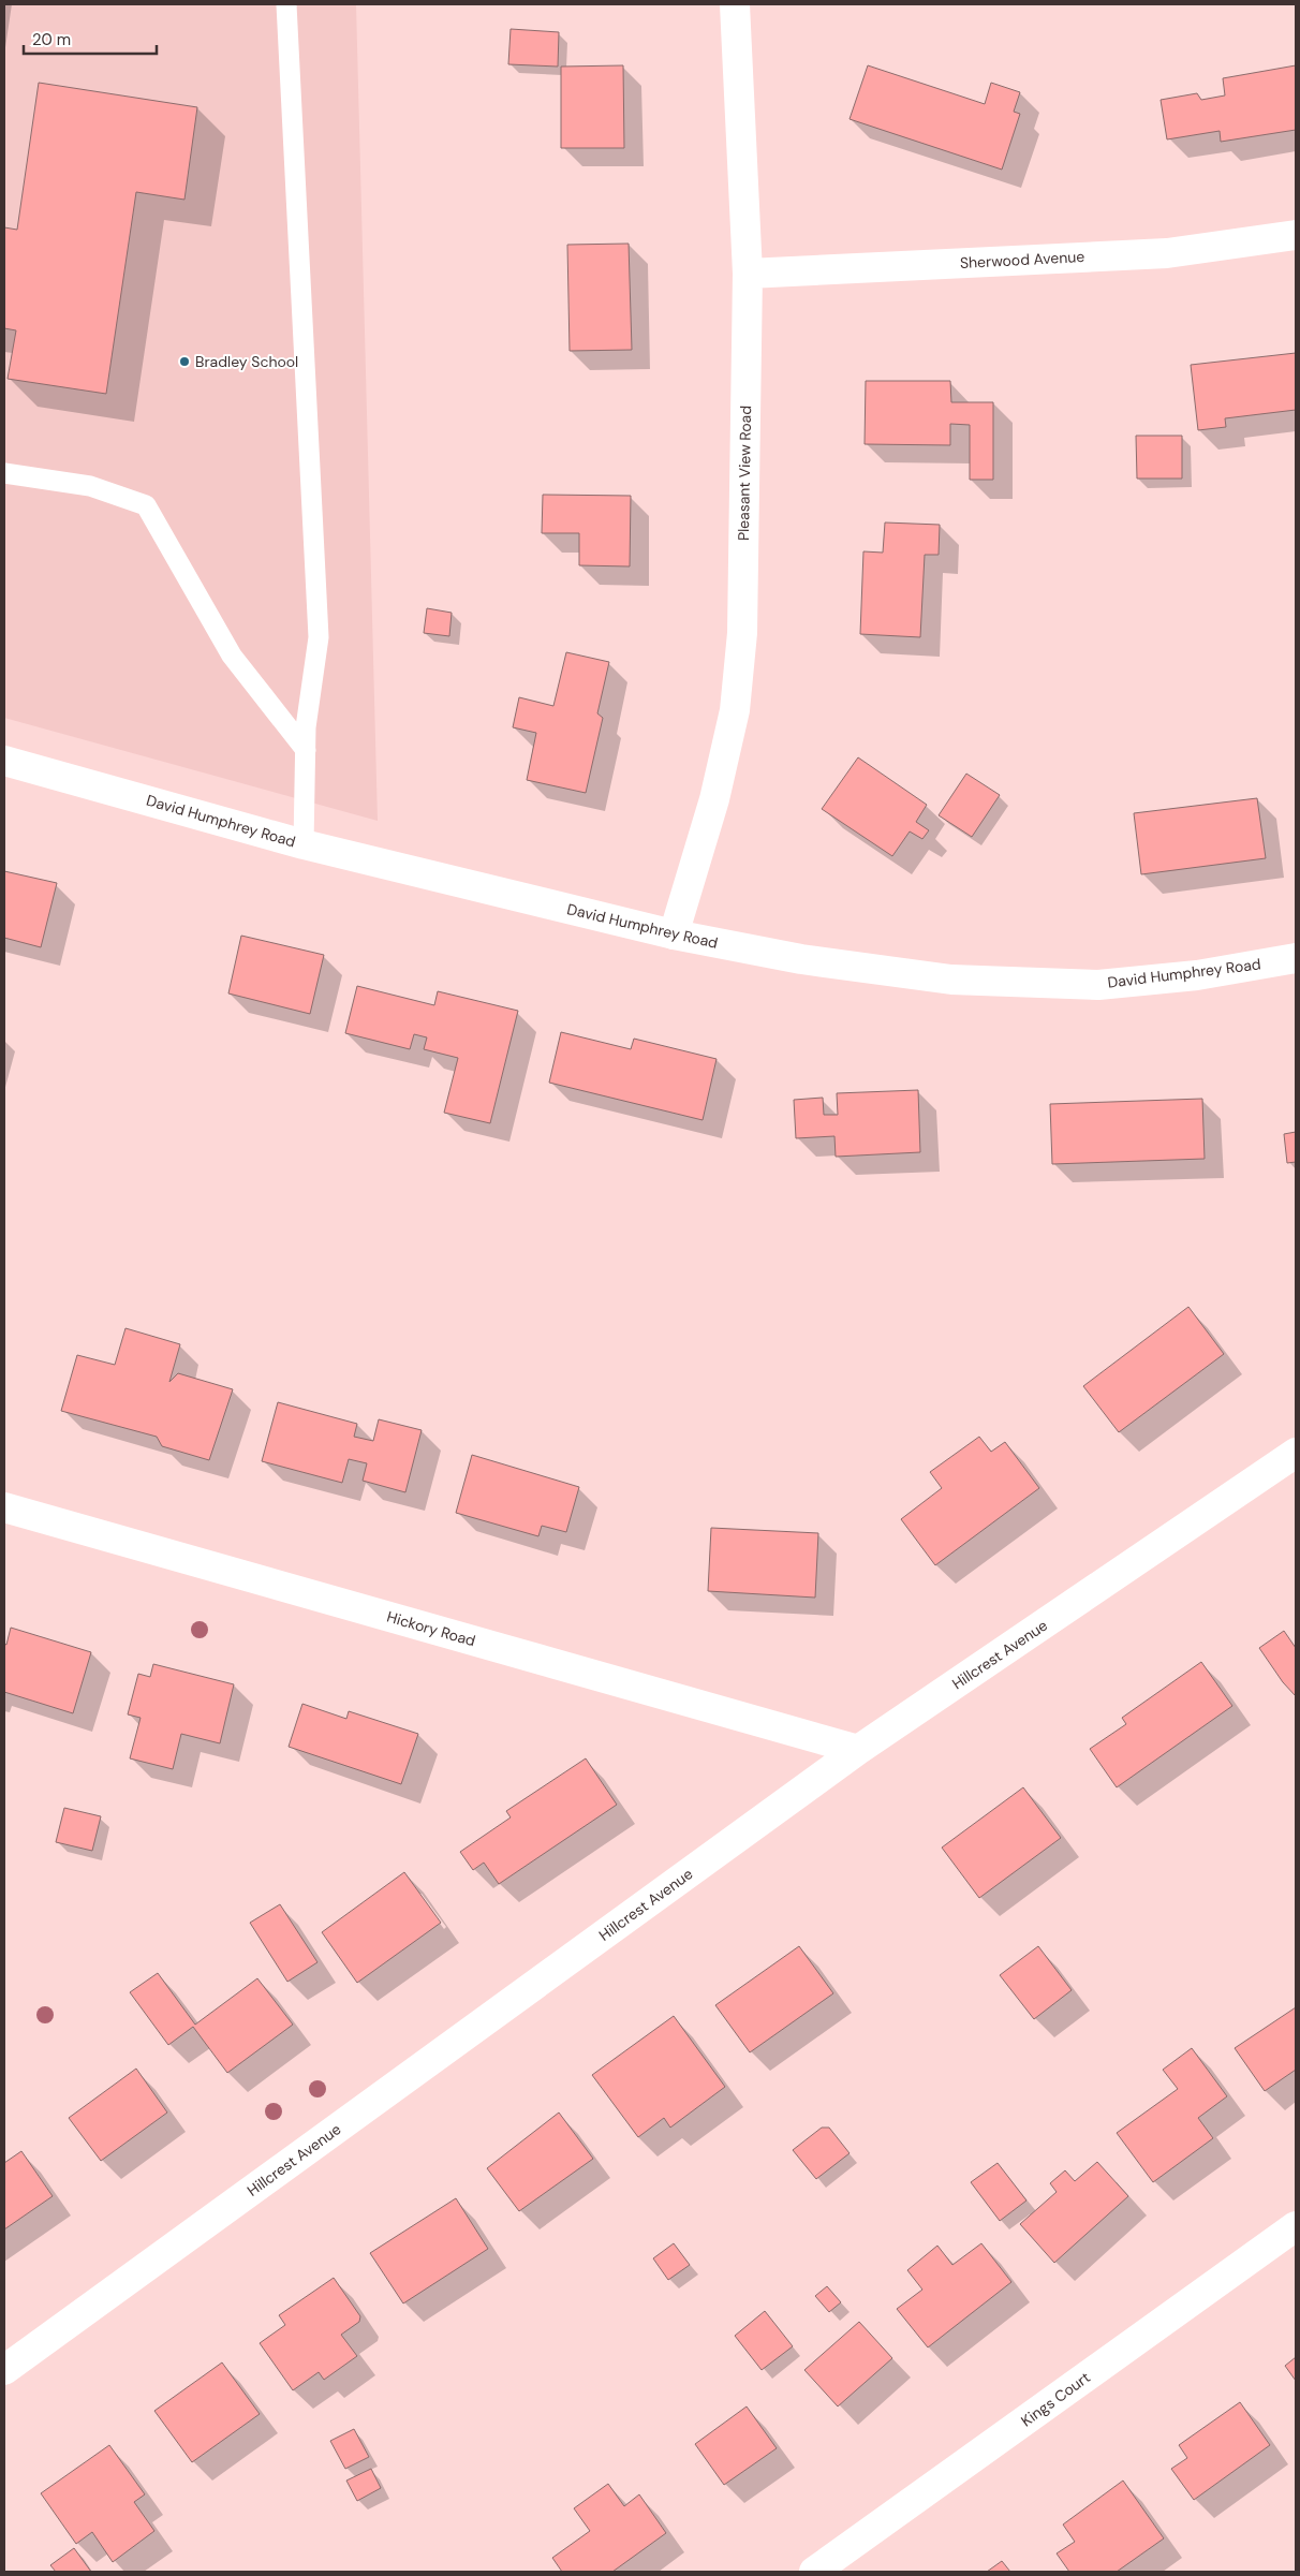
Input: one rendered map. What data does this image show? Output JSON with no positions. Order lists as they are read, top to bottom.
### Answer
{
  "streets": {
    "street": [
      "Sherwood Avenue",
      "Pleasant View Road",
      "David Humphrey Road",
      "Hickory Road",
      "Hillcrest Avenue",
      "Kings Court"
    ]
  },
  "crossings": [
    ["Sherwood Avenue", "Pleasant View Road"],
    ["Pleasant View Road", "David Humphrey Road"],
    ["Hickory Road", "Hillcrest Avenue"]
  ],
  "places": ["Bradley School"],
  "scale_bar": "20 m"
}
